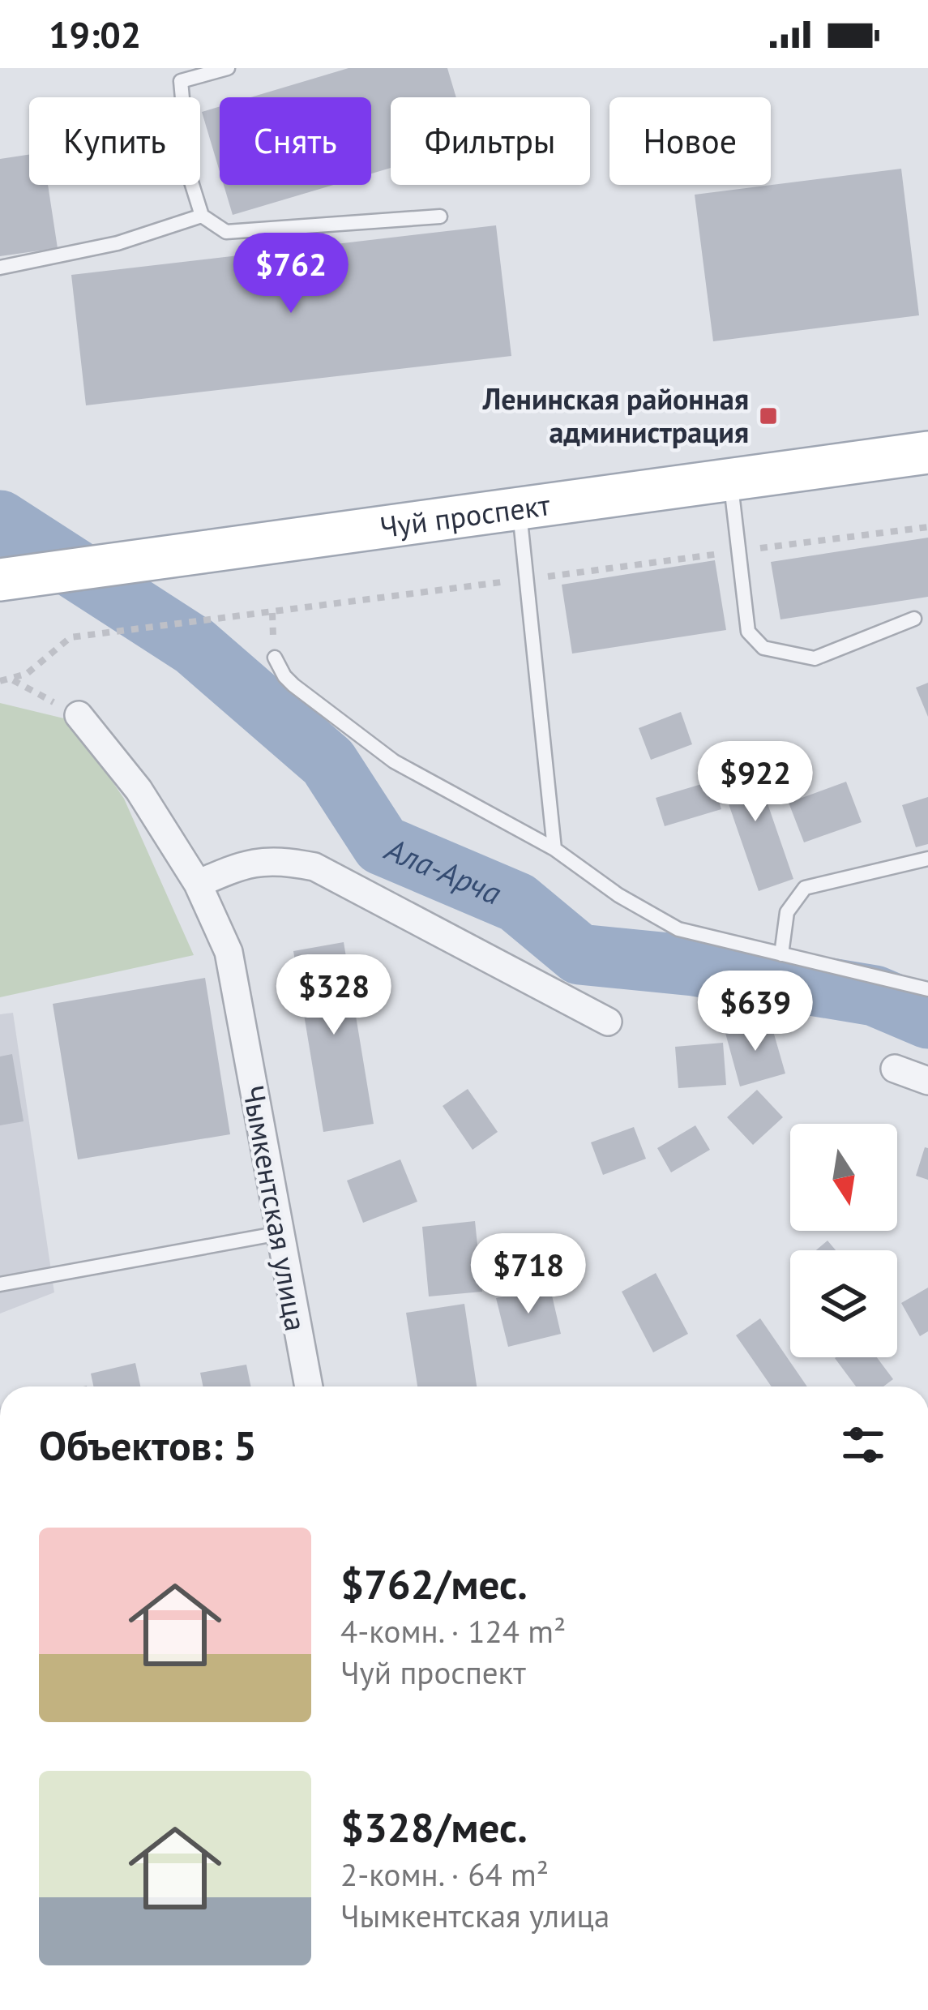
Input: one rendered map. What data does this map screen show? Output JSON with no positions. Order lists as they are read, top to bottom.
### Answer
{
  "streets": {
    "main road": ["Чуй проспект"],
    "street": ["Чымкентская улица"]
  },
  "water": ["Ала-Арча"],
  "places": {
    "transit": ["Ленинская районная администрация"]
  },
  "north": "bottom",
  "page": {
    "status": "19:02",
    "chip": [
      "Купить",
      "Снять",
      "Фильтры",
      "Новое"
    ],
    "price": [
      "$762",
      "$922",
      "$328",
      "$639",
      "$718"
    ],
    "heading": "Объектов: 5",
    "list": [
      {
        "name": "$762/мес.",
        "note": "4-комн. · 124 m² · Чуй проспект"
      },
      {
        "name": "$328/мес.",
        "note": "2-комн. · 64 m² · Чымкентская улица"
      }
    ]
  }
}
